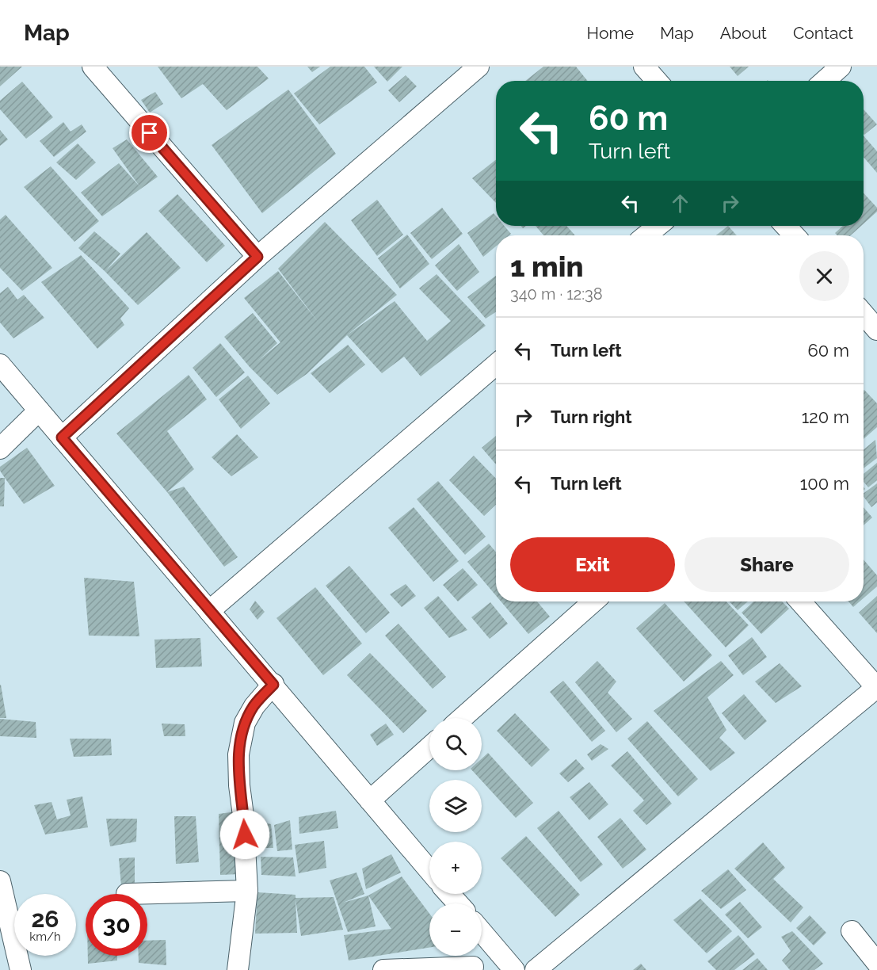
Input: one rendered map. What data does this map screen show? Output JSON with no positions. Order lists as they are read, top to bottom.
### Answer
{
  "page": {
    "header": "Map",
    "nav": [
      "Home",
      "Map",
      "About",
      "Contact"
    ],
    "turn": ["60 m", "Turn left"],
    "heading": ["1 min", "340 m · 12:38"],
    "list": [
      {
        "name": "Turn left",
        "value": "60 m"
      },
      {
        "name": "Turn right",
        "value": "120 m"
      },
      {
        "name": "Turn left",
        "value": "100 m"
      }
    ],
    "buttons": ["Exit", "Share"],
    "map_buttons": ["+", "−"],
    "speed": "26 km/h",
    "limit": "30"
  }
}
